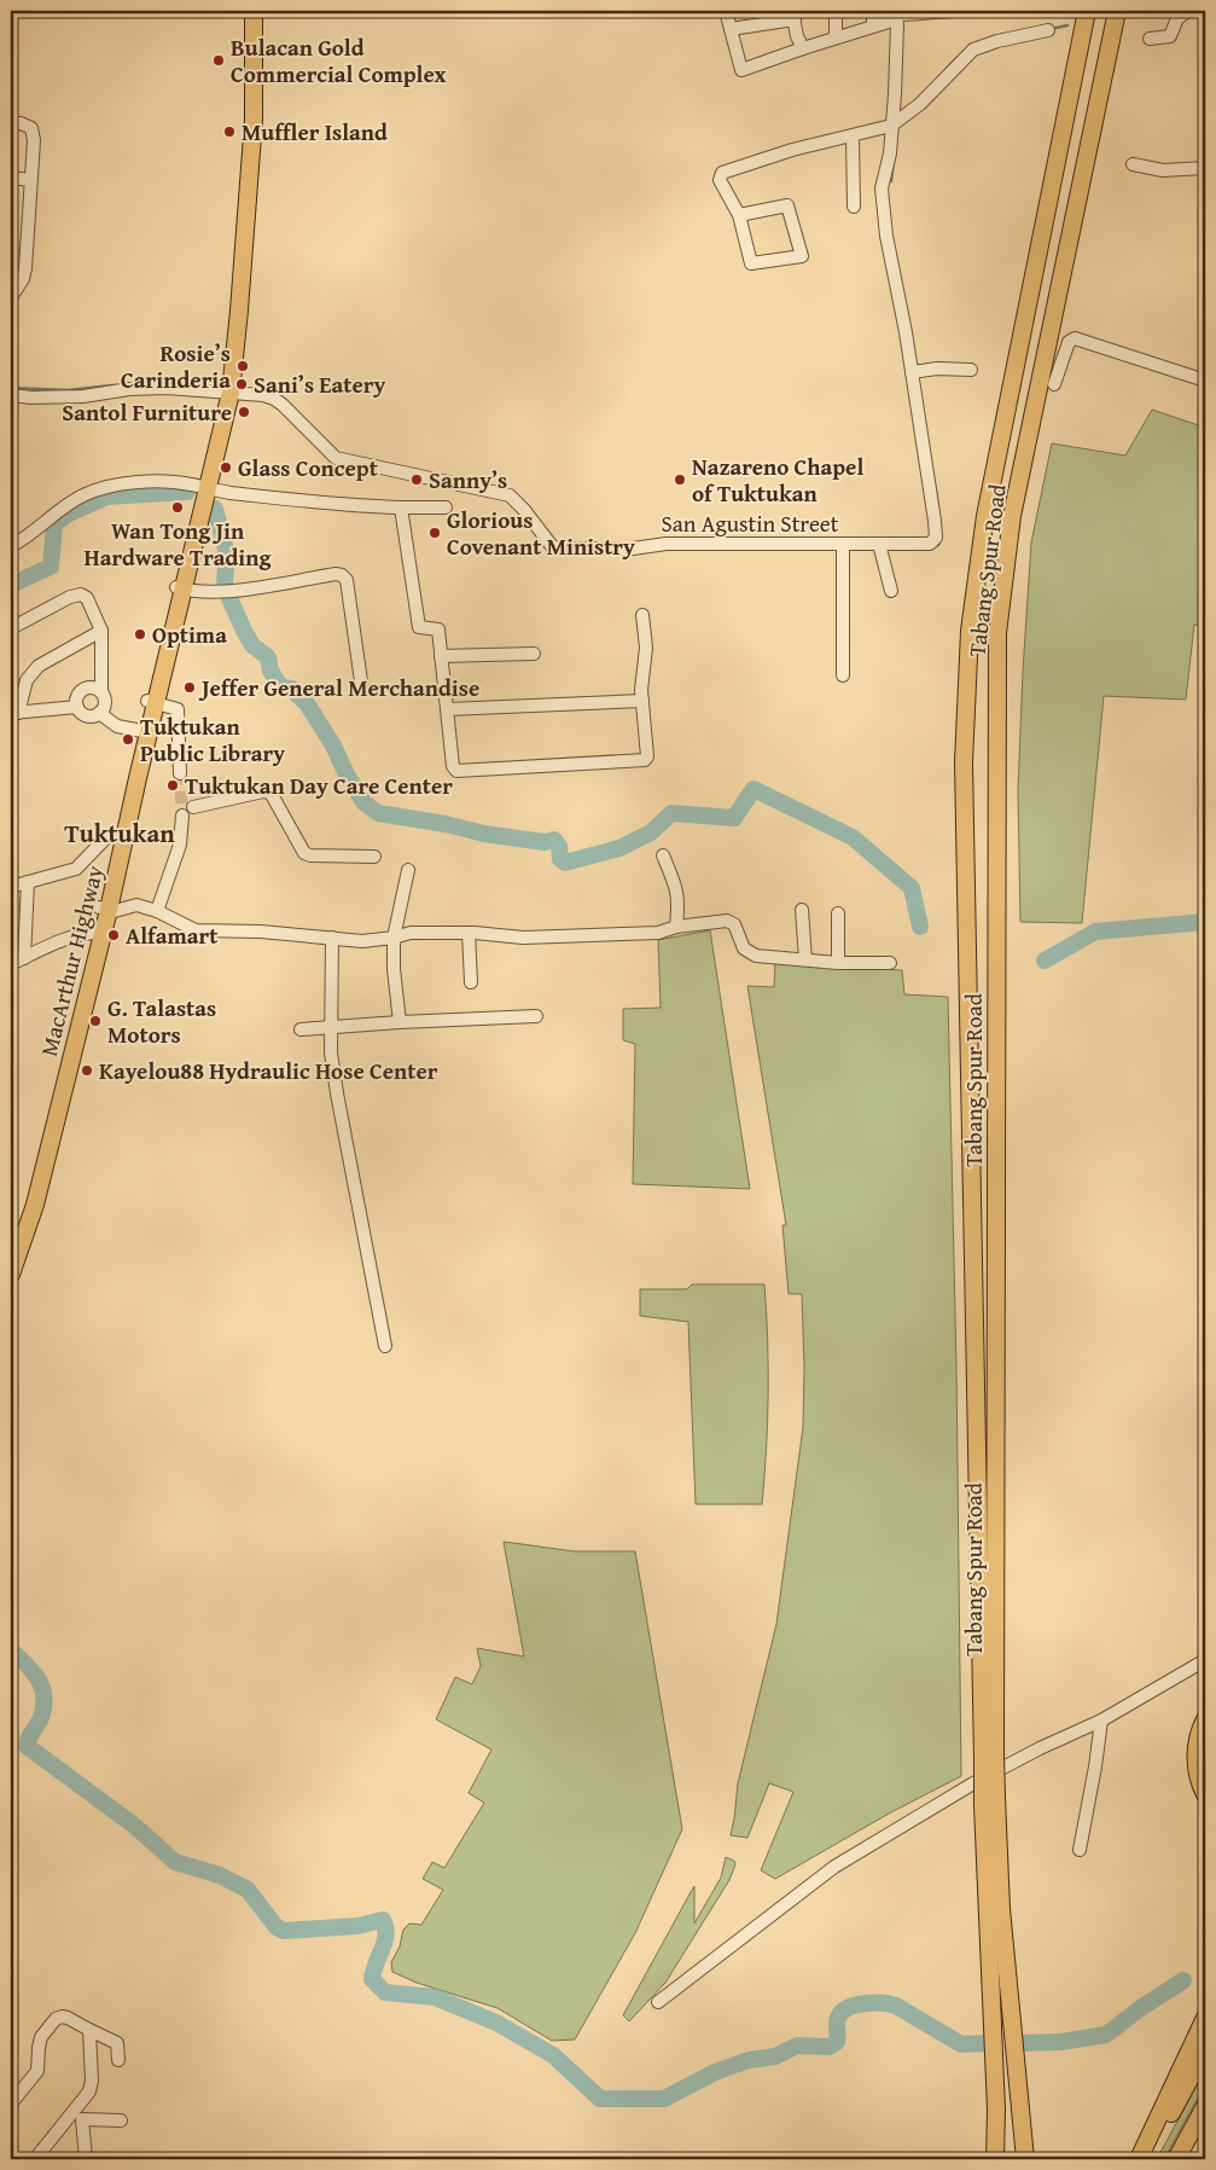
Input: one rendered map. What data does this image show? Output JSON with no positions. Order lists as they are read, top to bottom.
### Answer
{
  "streets": {
    "highway": ["Tabang Spur Road", "MacArthur Highway"],
    "street": ["San Agustin Street"]
  },
  "crossings": [
    ["San Agustin Street", "MacArthur Highway"]
  ],
  "districts": ["Tuktukan"],
  "places": [
    "Bulacan Gold Commercial Complex",
    "Muffler Island",
    "Rosie’s Carinderia",
    "Sani’s Eatery",
    "Santol Furniture",
    "Glass Concept",
    "Sanny’s",
    "Nazareno Chapel of Tuktukan",
    "Wan Tong Jin Hardware Trading",
    "Glorious Covenant Ministry",
    "Optima",
    "Jeffer General Merchandise",
    "Tuktukan Public Library",
    "Tuktukan Day Care Center",
    "Alfamart",
    "G. Talastas Motors",
    "Kayelou88 Hydraulic Hose Center"
  ]
}
